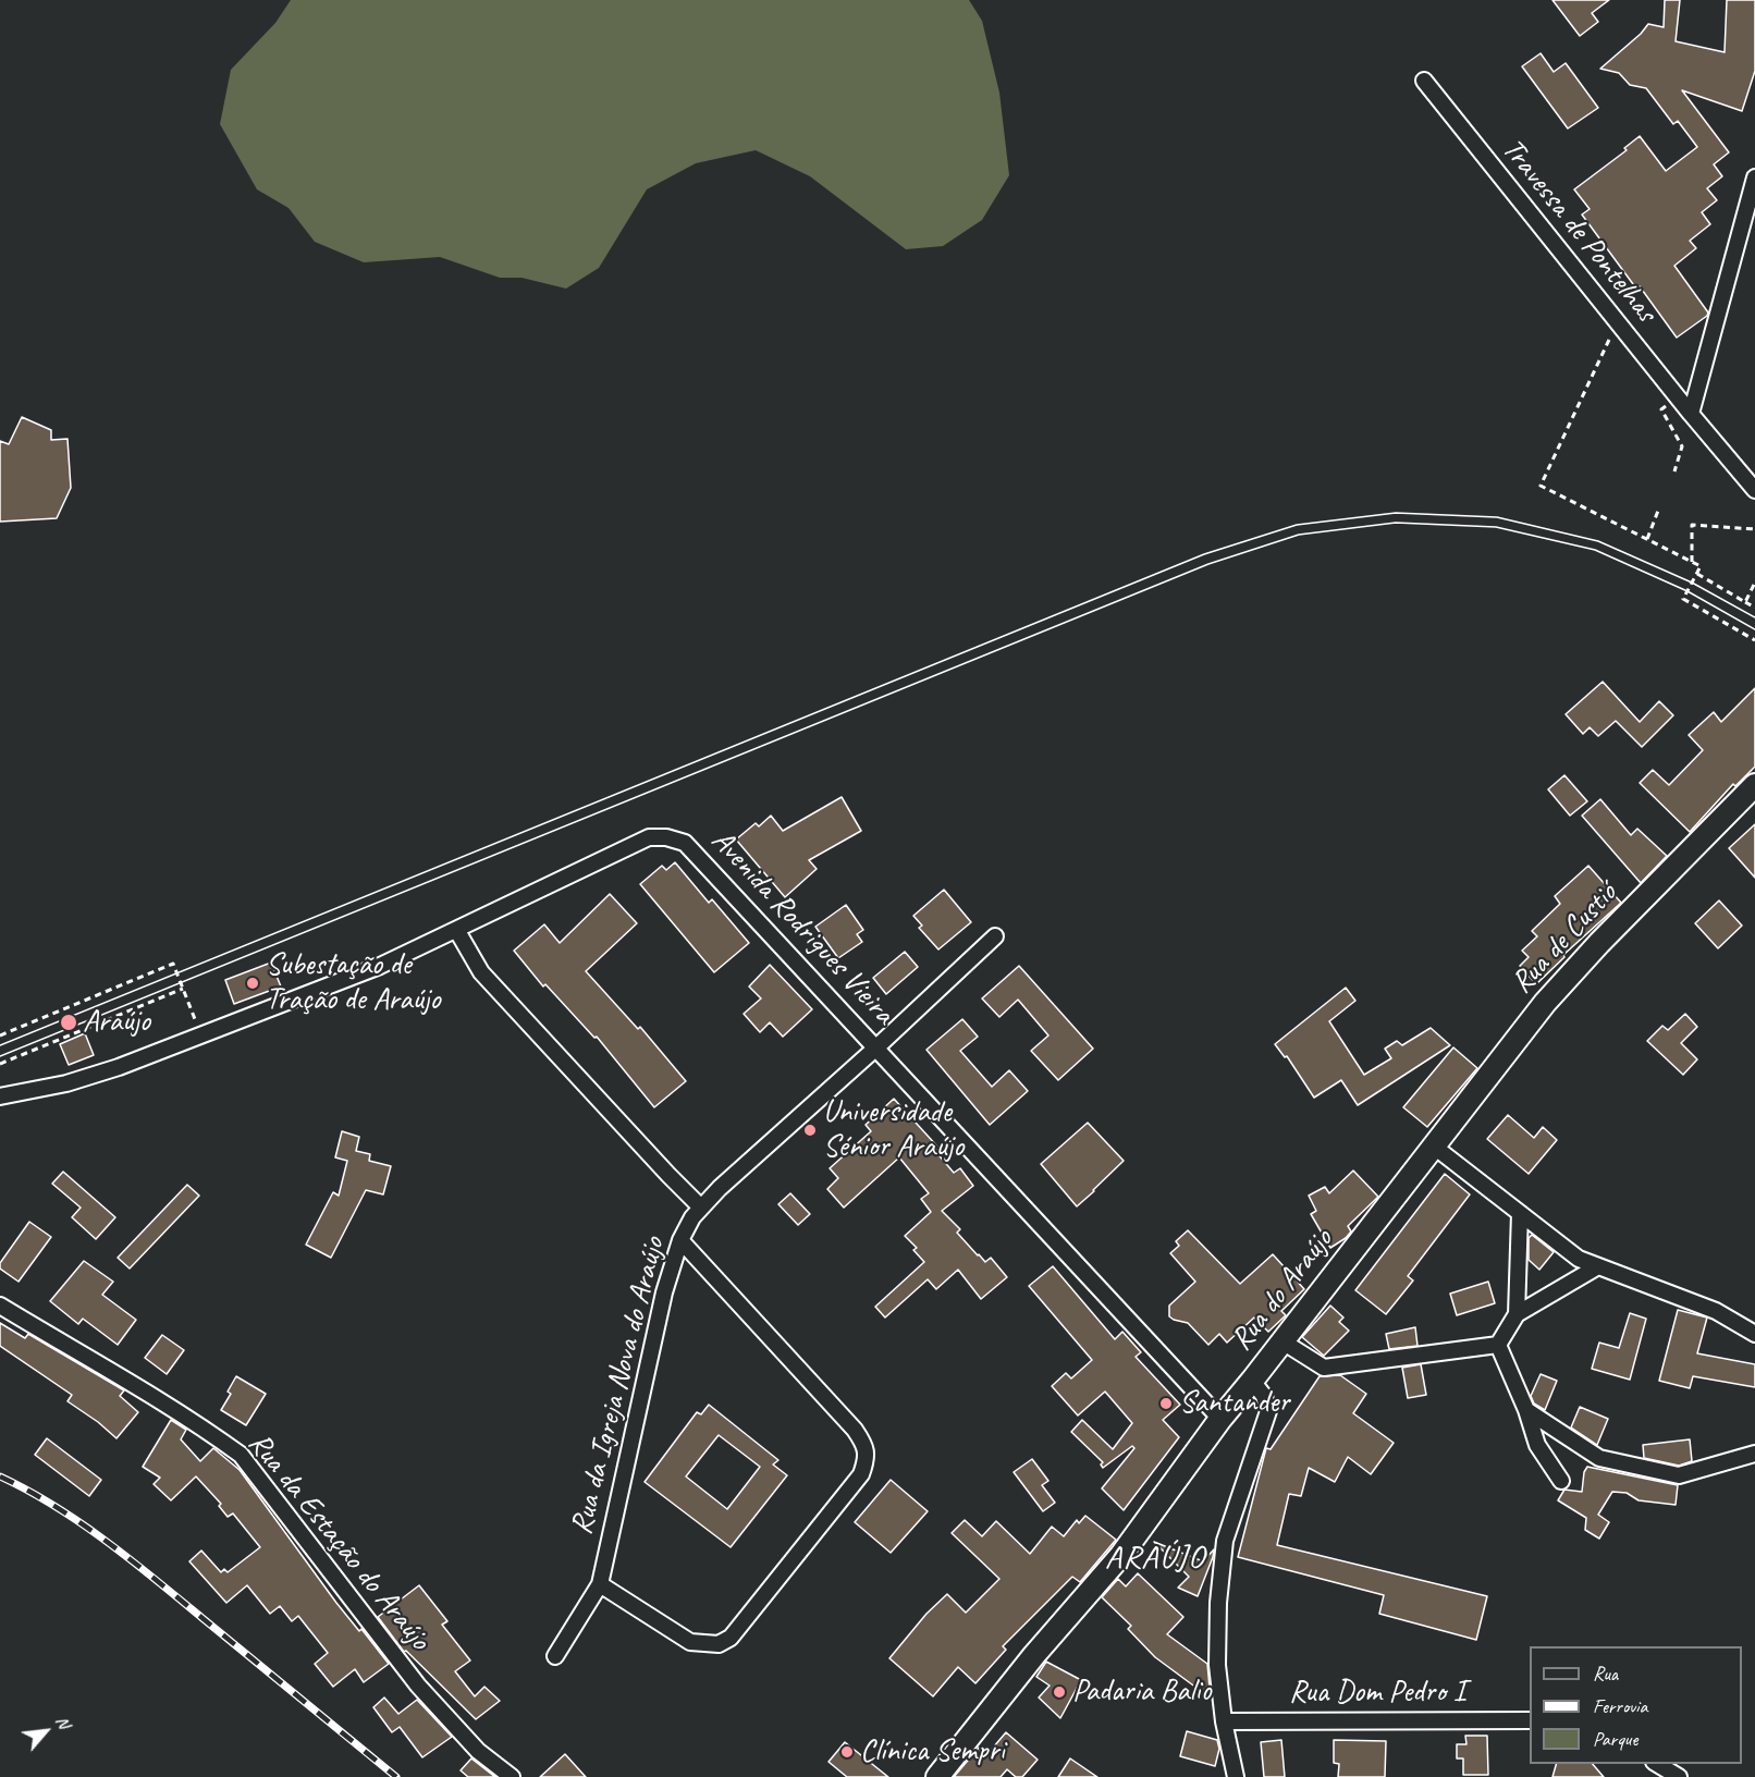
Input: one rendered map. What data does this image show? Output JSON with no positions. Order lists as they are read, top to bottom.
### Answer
{
  "streets": {
    "main road": ["Rua de Custió", "Rua do Araújo"],
    "street": [
      "Travessa de Pontelhas",
      "Avenida Rodrigues Vieira",
      "Rua da Igreja Nova do Araújo",
      "Rua da Estação do Araújo",
      "Rua Dom Pedro I"
    ]
  },
  "crossings": [
    ["Avenida Rodrigues Vieira", "Rua do Araújo"],
    ["Avenida Rodrigues Vieira", "Rua da Igreja Nova do Araújo"],
    ["Rua de Custió", "Rua do Araújo"]
  ],
  "districts": ["ARAÚJO"],
  "places": [
    "Subestação de Tração de Araújo",
    "Araújo",
    "Universidade Sénior Araújo",
    "Santander",
    "Padaria Balio",
    "Clínica Sempri"
  ],
  "legend": ["Rua", "Ferrovia", "Parque"],
  "north": "top right"
}
